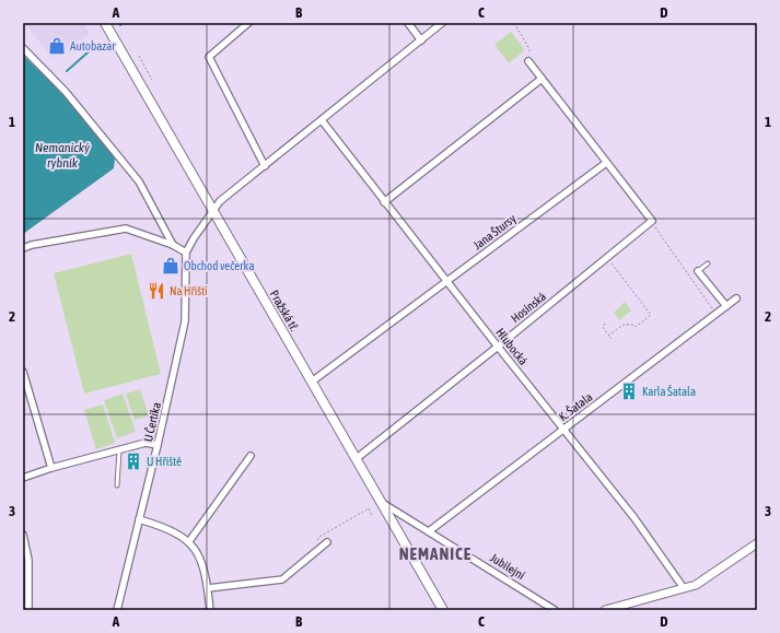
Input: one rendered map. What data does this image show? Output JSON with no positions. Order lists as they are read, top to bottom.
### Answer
{
  "streets": {
    "main road": ["Pražská tř."],
    "street": [
      "Jana Štursy",
      "Hosínská",
      "Hlubocká",
      "K. Šatala",
      "U Čertíka",
      "Jubilejní"
    ]
  },
  "crossings": [
    ["Jana Štursy", "Pražská tř."],
    ["Jana Štursy", "Hlubocká"],
    ["Hosínská", "Pražská tř."],
    ["Hosínská", "Hlubocká"],
    ["Pražská tř.", "Jubilejní"],
    ["Hlubocká", "K. Šatala"],
    ["K. Šatala", "Jubilejní"]
  ],
  "districts": ["NEMANICE"],
  "water": ["Nemanický rybník"],
  "places": {
    "shop": ["Autobazar", "Obchod večerka"],
    "restaurant": ["Na Hřišti"],
    "building": ["Karla Šatala", "U Hřiště"]
  },
  "grid": {
    "columns": [
      "A",
      "B",
      "C",
      "D"
    ],
    "rows": ["1", "2", "3"]
  }
}
